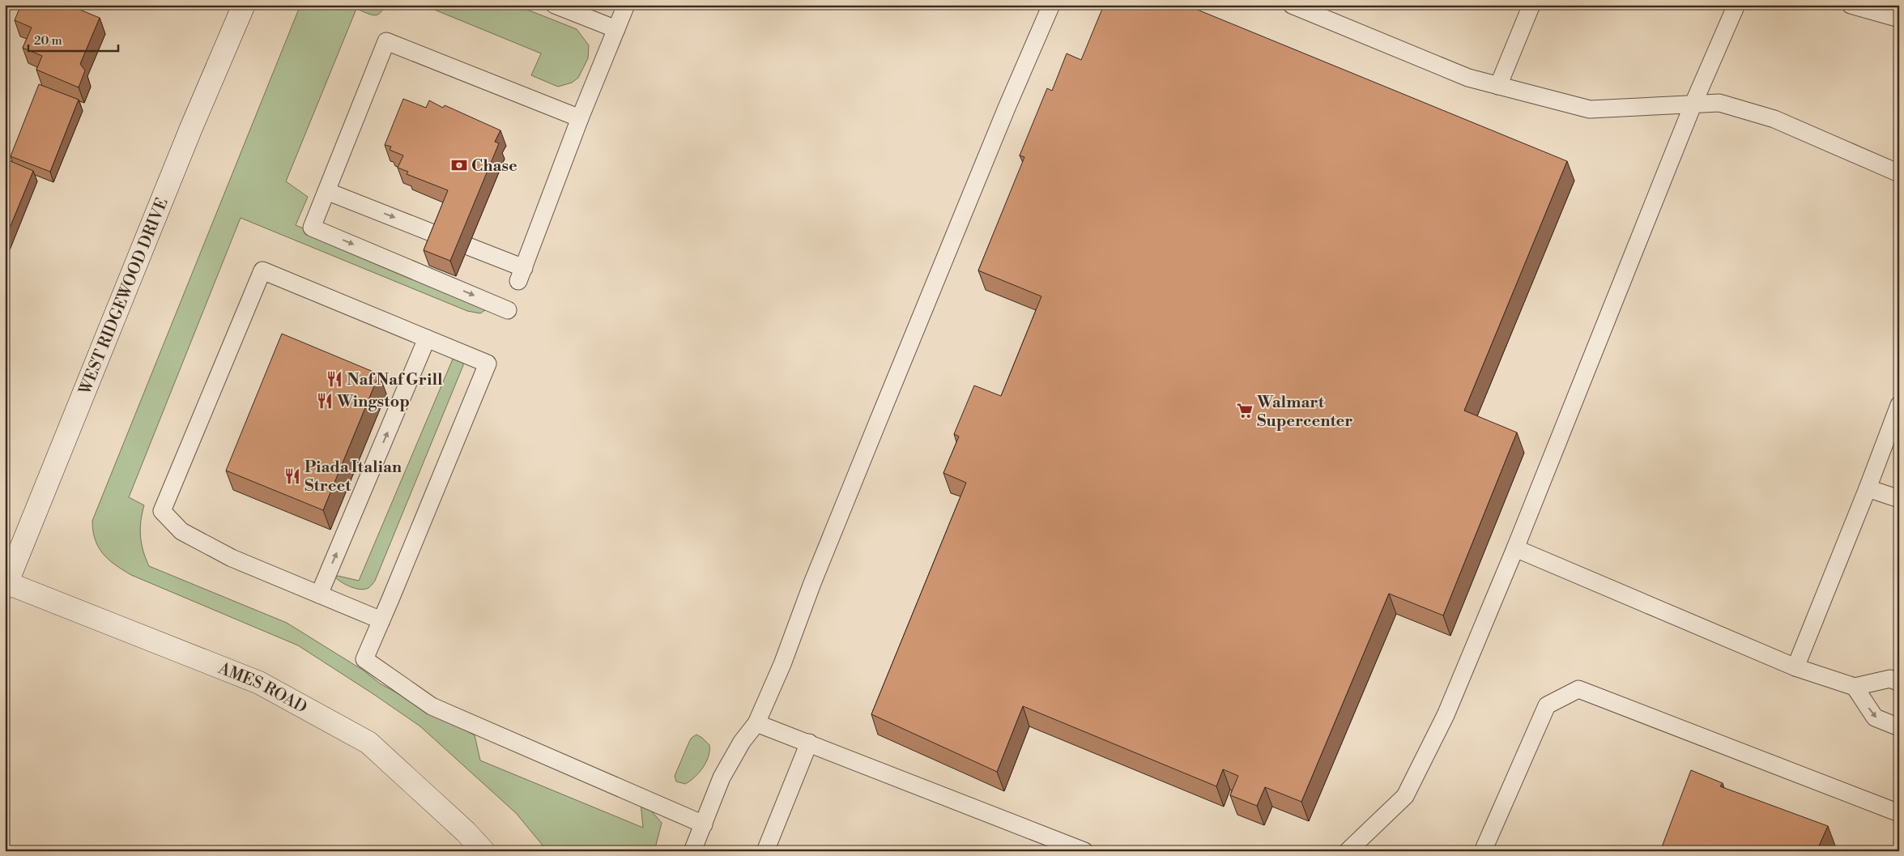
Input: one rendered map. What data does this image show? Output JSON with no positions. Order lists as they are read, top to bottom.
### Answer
{
  "streets": {
    "main road": ["WEST RIDGEWOOD DRIVE", "AMES ROAD"]
  },
  "crossings": [
    ["WEST RIDGEWOOD DRIVE", "AMES ROAD"]
  ],
  "places": {
    "bank": ["Chase"],
    "restaurant": ["Naf Naf Grill", "Wingstop", "Piada Italian Street"],
    "supermarket": ["Walmart Supercenter"]
  },
  "scale_bar": "20 m"
}
